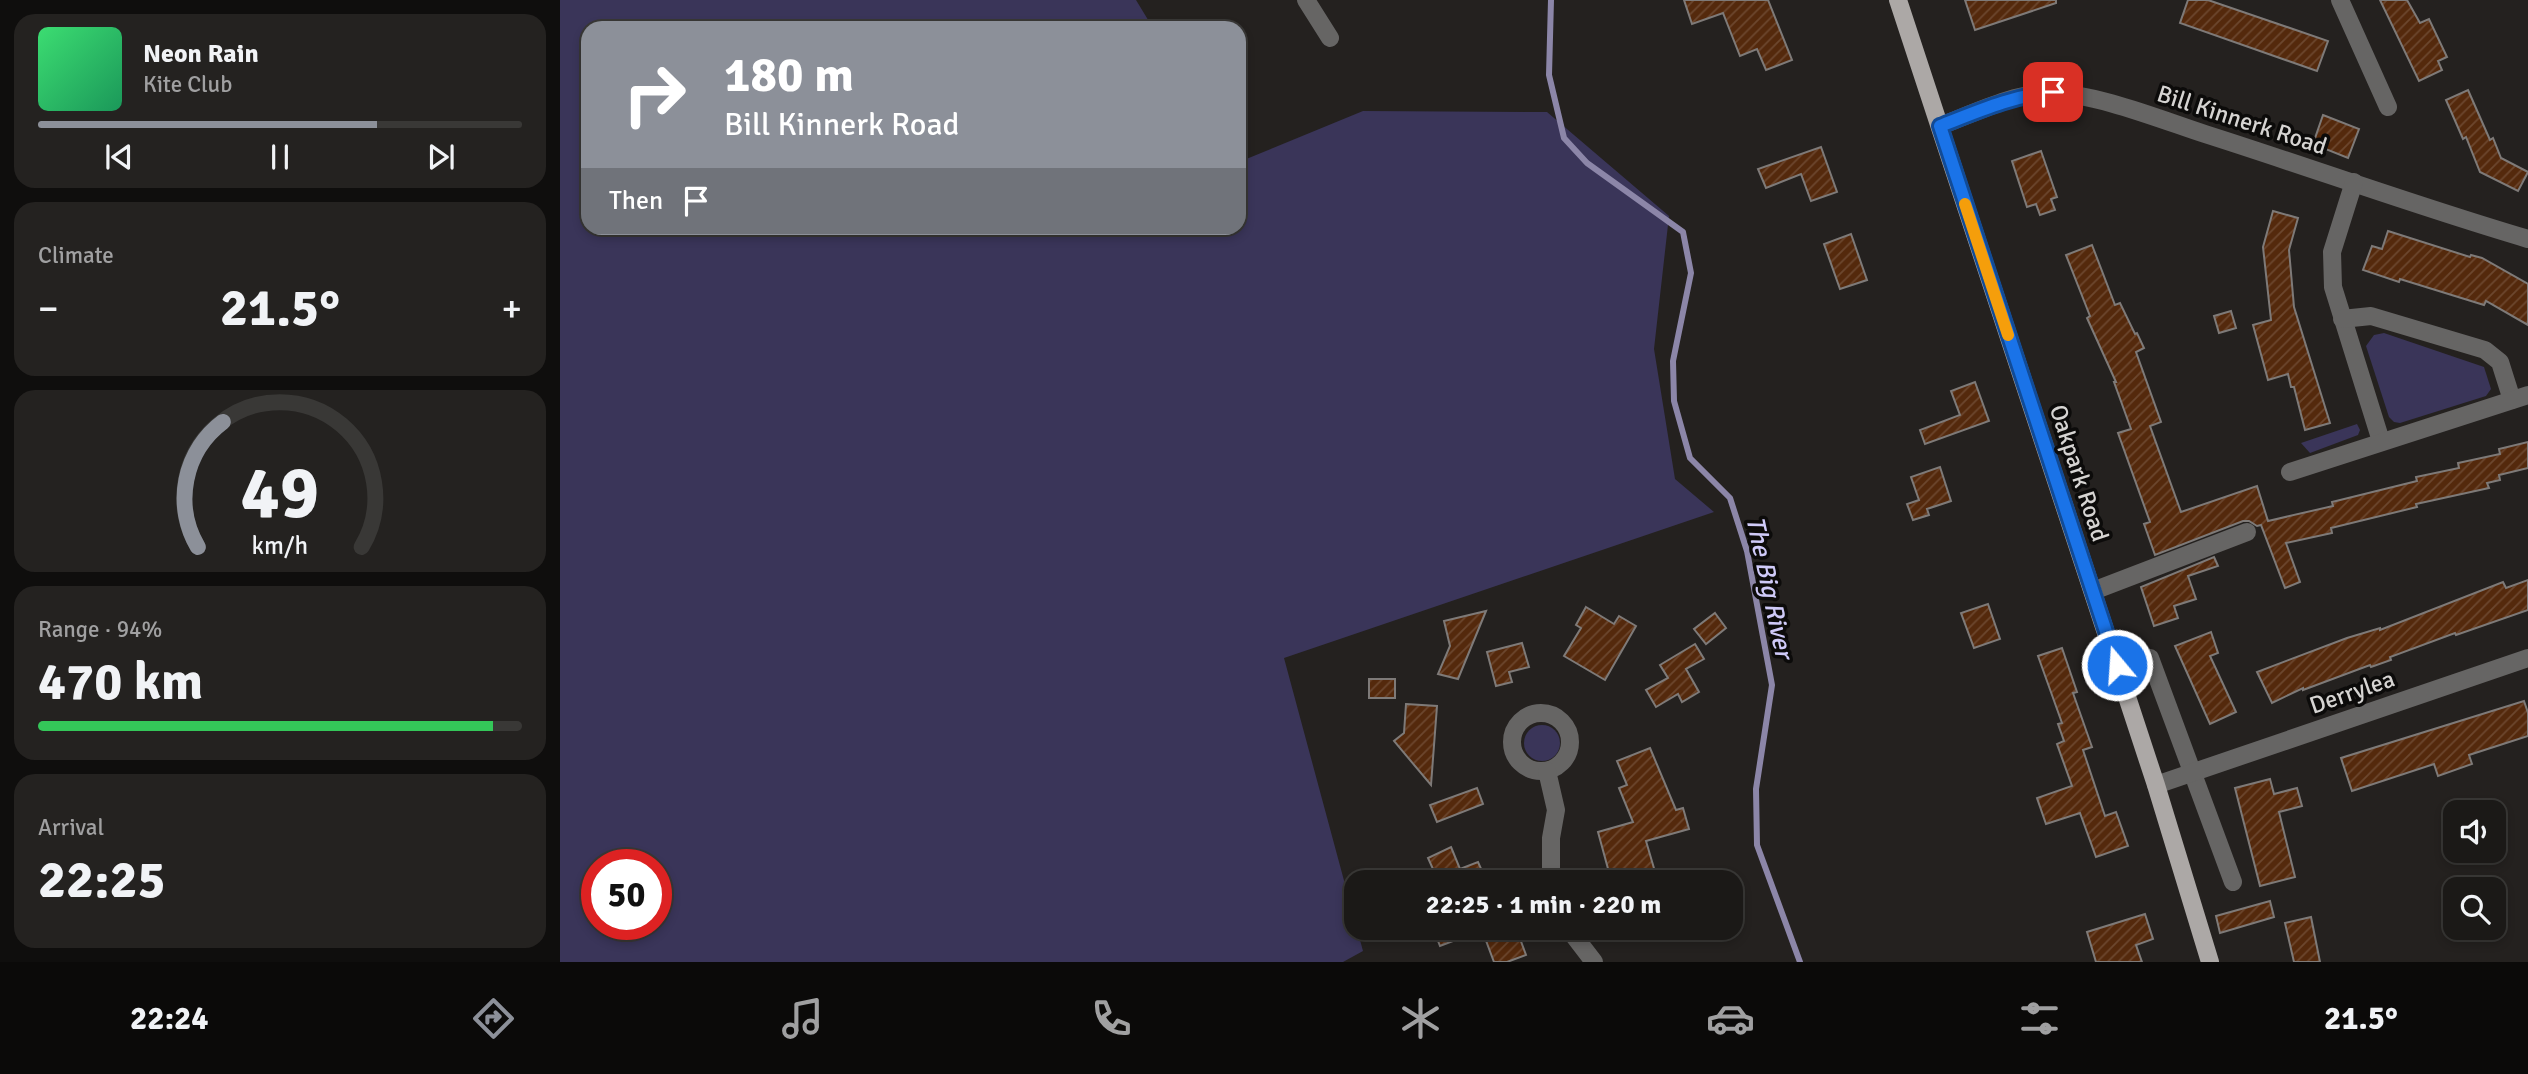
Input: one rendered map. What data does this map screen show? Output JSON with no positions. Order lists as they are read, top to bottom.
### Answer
{
  "streets": {
    "main road": ["Oakpark Road"],
    "street": ["Bill Kinnerk Road", "Derrylea"]
  },
  "crossings": [
    ["Bill Kinnerk Road", "Oakpark Road"],
    ["Oakpark Road", "Derrylea"]
  ],
  "water": ["The Big River"],
  "page": {
    "turn": ["180 m", "Bill Kinnerk Road"],
    "song": ["Neon Rain", "Kite Club"],
    "then": "Then",
    "tile": [
      "Climate",
      ["Range · 94%", "470 km"],
      ["Arrival", "22:25"]
    ],
    "heat": ["−", "21.5°", "+"],
    "limit": "50",
    "trip": "22:25 · 1 min · 220 m",
    "tabs": ["22:24", "21.5°"],
    "gauge": ["49", "km/h"]
  }
}
